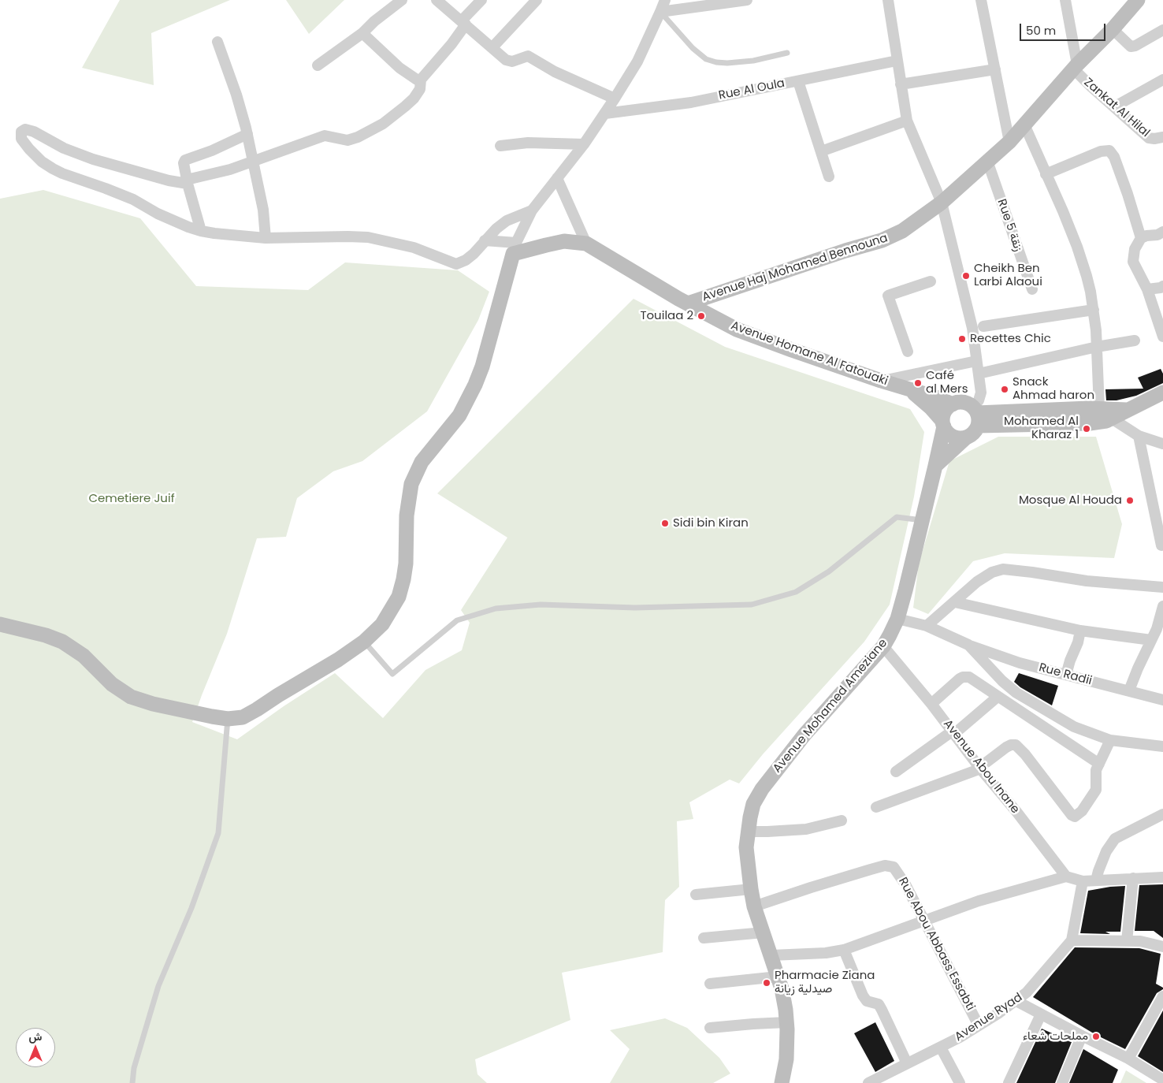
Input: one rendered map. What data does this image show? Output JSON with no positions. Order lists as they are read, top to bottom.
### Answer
{
  "streets": {
    "street": [
      "Rue Al Oula",
      "Zankat Al Hilal",
      "Rue 5 زنقة",
      "Avenue Haj Mohamed Bennouna",
      "Avenue Homane Al Fatouaki",
      "Rue Radii",
      "Avenue Mohamed Ameziane",
      "Avenue Abou Inane",
      "Rue Abou Abbass Essabti",
      "Avenue Ryad"
    ]
  },
  "crossings": [
    ["Zankat Al Hilal", "Avenue Haj Mohamed Bennouna"],
    ["Rue 5 زنقة", "Avenue Haj Mohamed Bennouna"],
    ["Avenue Haj Mohamed Bennouna", "Avenue Homane Al Fatouaki"],
    ["Avenue Homane Al Fatouaki", "Avenue Mohamed Ameziane"],
    ["Rue Radii", "Avenue Mohamed Ameziane"],
    ["Avenue Mohamed Ameziane", "Avenue Abou Inane"],
    ["Avenue Mohamed Ameziane", "Rue Abou Abbass Essabti"],
    ["Rue Abou Abbass Essabti", "Avenue Ryad"]
  ],
  "parks": ["Cemetiere Juif"],
  "places": [
    "Cheikh Ben Larbi Alaoui",
    "Touilaa 2",
    "Recettes Chic",
    "Café al Mers",
    "Snack Ahmad haron",
    "Mohamed Al Kharaz 1",
    "Mosque Al Houda",
    "Sidi bin Kiran",
    "Pharmacie Ziana صيدلية زيانة",
    "مملحات شعاء"
  ],
  "scale_bar": "50 m",
  "north": "top"
}
